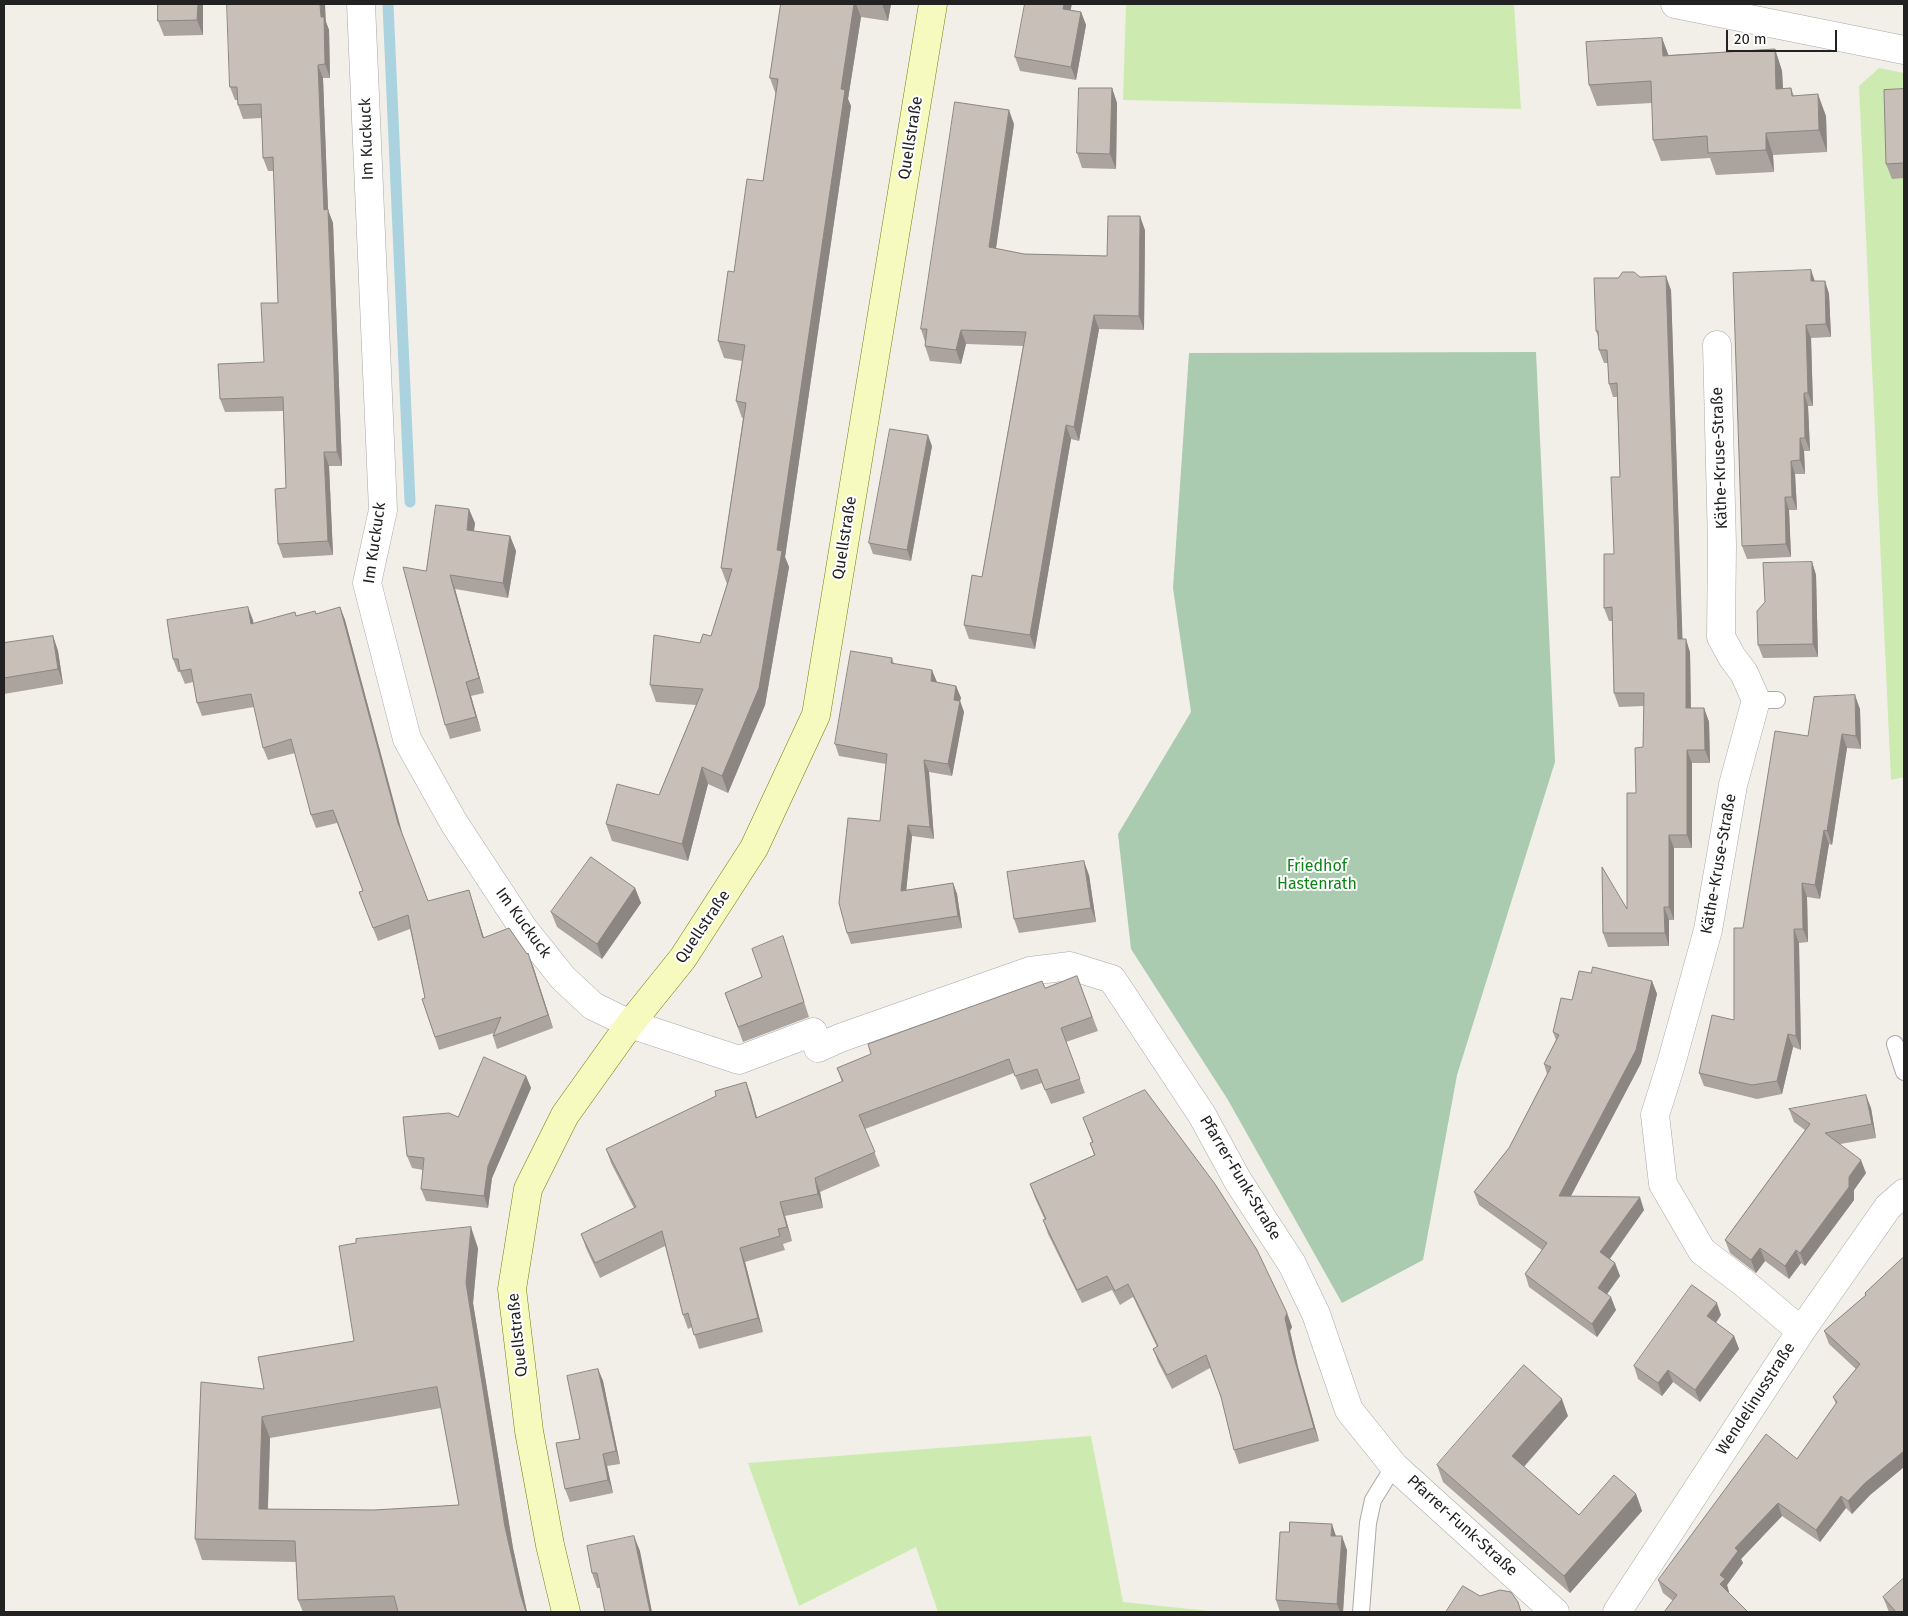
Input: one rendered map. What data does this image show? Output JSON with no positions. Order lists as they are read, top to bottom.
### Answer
{
  "streets": {
    "main road": ["Quellstraße"],
    "street": [
      "Im Kuckuck",
      "Käthe-Kruse-Straße",
      "Pfarrer-Funk-Straße",
      "Wendelinusstraße"
    ]
  },
  "crossings": [
    ["Quellstraße", "Im Kuckuck"],
    ["Quellstraße", "Pfarrer-Funk-Straße"],
    ["Im Kuckuck", "Pfarrer-Funk-Straße"],
    ["Käthe-Kruse-Straße", "Wendelinusstraße"]
  ],
  "parks": ["Friedhof Hastenrath"],
  "scale_bar": "20 m"
}
